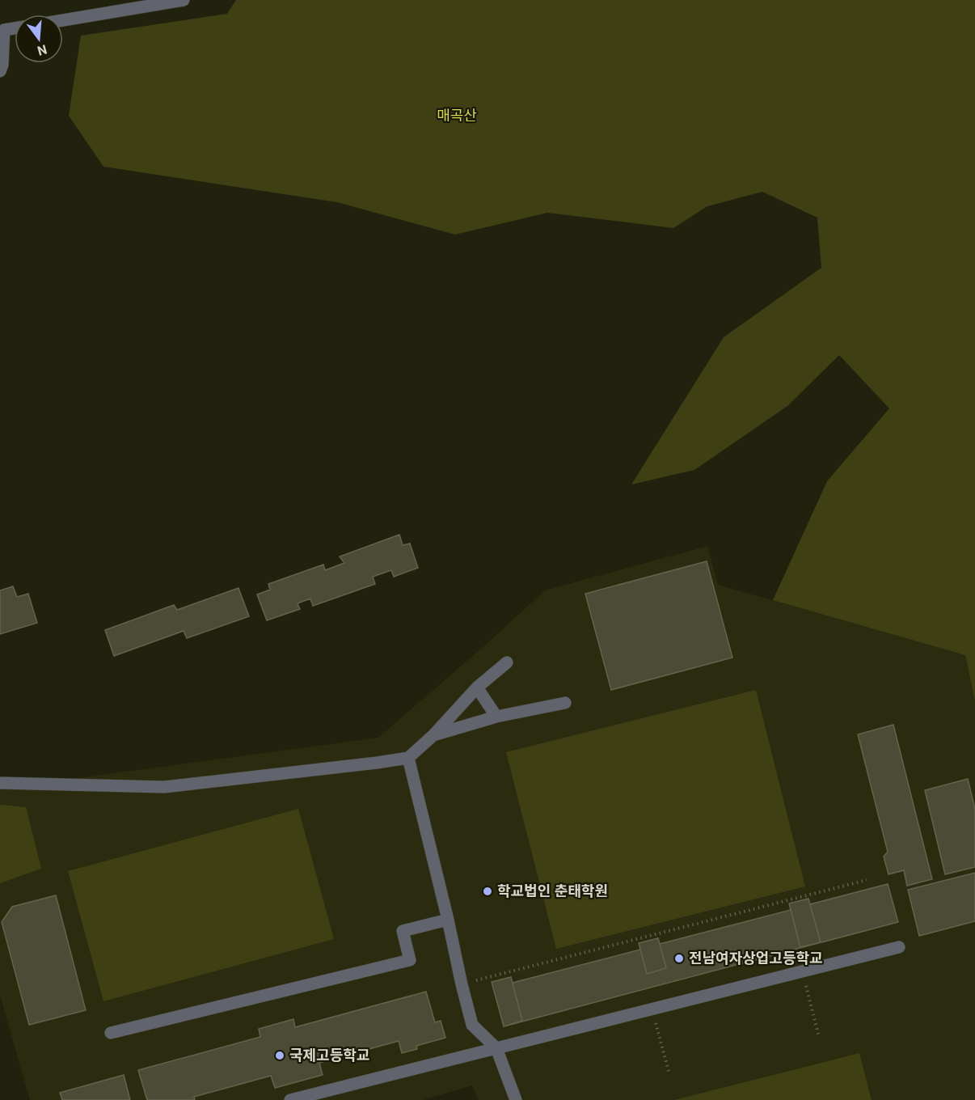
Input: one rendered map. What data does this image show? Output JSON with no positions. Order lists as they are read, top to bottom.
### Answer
{
  "parks": ["매곡산"],
  "places": ["학교법인 춘태학원", "전남여자상업고등학교", "국제고등학교"],
  "north": "bottom"
}
